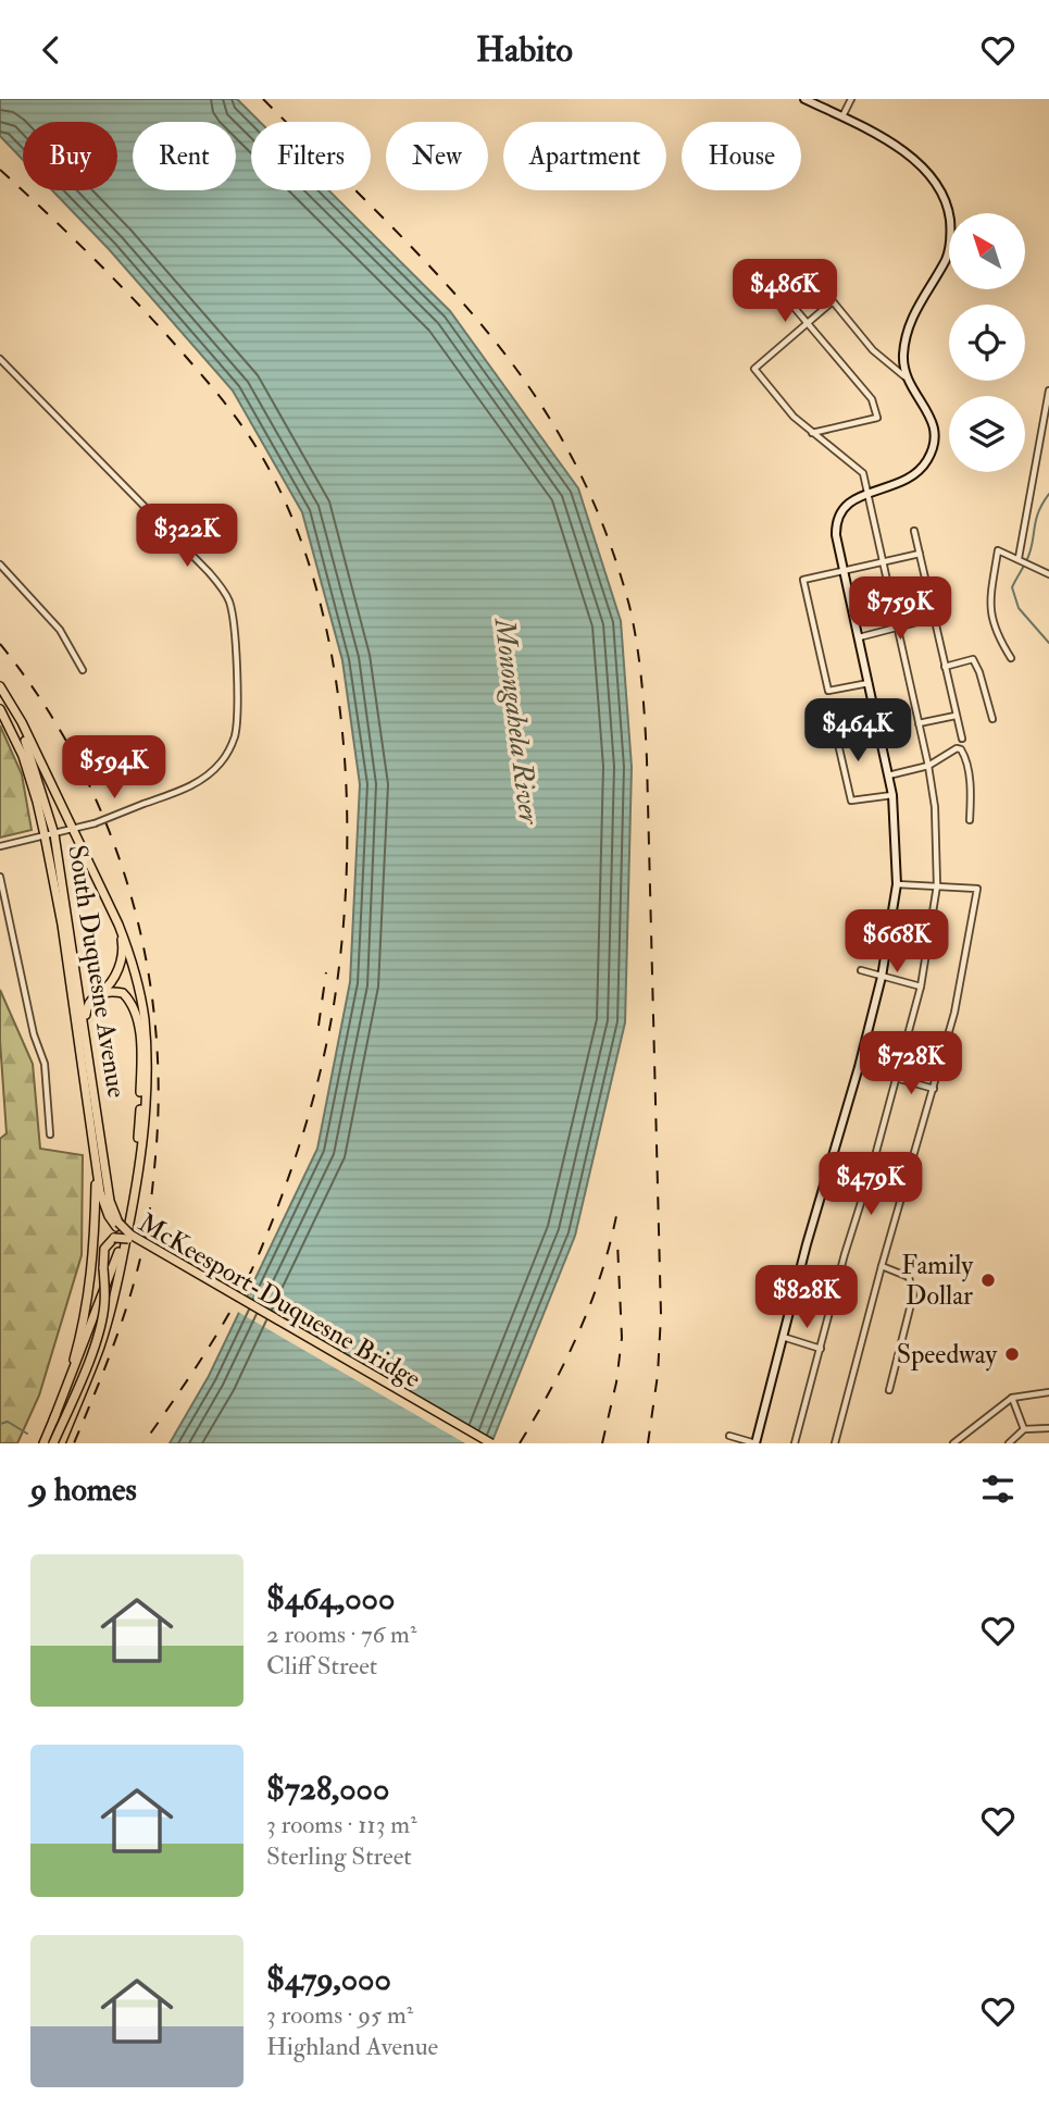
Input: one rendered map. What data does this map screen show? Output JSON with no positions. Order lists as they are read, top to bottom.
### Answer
{
  "streets": {
    "main road": ["South Duquesne Avenue", "McKeesport-Duquesne Bridge"]
  },
  "crossings": [
    ["South Duquesne Avenue", "McKeesport-Duquesne Bridge"]
  ],
  "water": ["Monongahela River"],
  "places": ["Family Dollar", "Speedway"],
  "north": "top left",
  "page": {
    "header": "Habito",
    "chip": [
      "Buy",
      "Rent",
      "Filters",
      "New",
      "Apartment",
      "House"
    ],
    "price": [
      "$486K",
      "$322K",
      "$759K",
      "$464K",
      "$594K",
      "$668K",
      "$728K",
      "$479K",
      "$828K"
    ],
    "heading": "9 homes",
    "list": [
      {
        "name": "$464,000",
        "note": "2 rooms · 76 m² · Cliff Street"
      },
      {
        "name": "$728,000",
        "note": "3 rooms · 113 m² · Sterling Street"
      },
      {
        "name": "$479,000",
        "note": "3 rooms · 95 m² · Highland Avenue"
      }
    ]
  }
}
